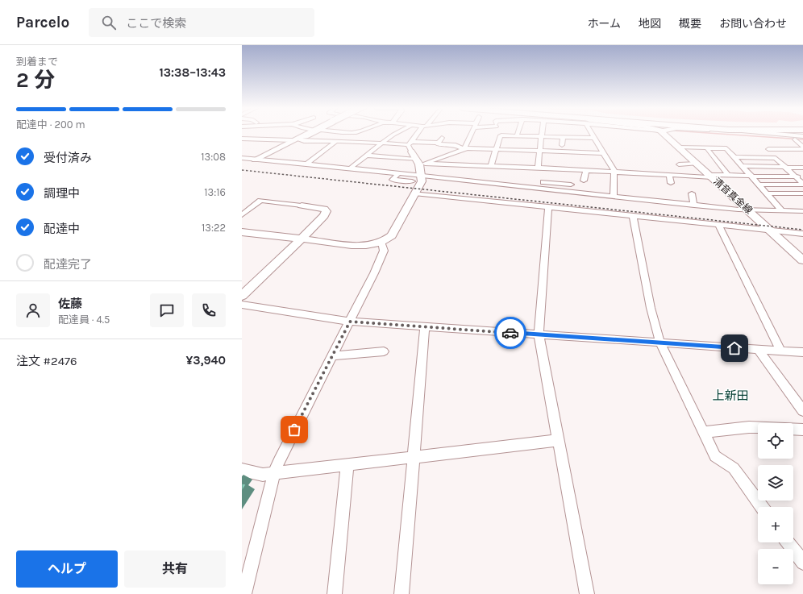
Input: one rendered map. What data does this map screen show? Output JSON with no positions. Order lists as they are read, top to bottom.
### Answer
{
  "streets": {
    "main road": ["清音真金線"]
  },
  "districts": ["上新田"],
  "page": {
    "header": "Parcelo",
    "search": "ここで検索",
    "nav": [
      "ホーム",
      "地図",
      "概要",
      "お問い合わせ"
    ],
    "heading": ["2 分", "到着まで", "13:38–13:43"],
    "panel": [
      "佐藤",
      "配達員 · 4.5",
      "注文 #2476",
      "¥3,940"
    ],
    "bar": "配達中 · 200 m",
    "list": [
      ["受付済み", "13:08"],
      ["調理中", "13:16"],
      ["配達中", "13:22"],
      "配達完了"
    ],
    "map_buttons": ["+", "−"],
    "buttons": ["ヘルプ", "共有"]
  }
}
